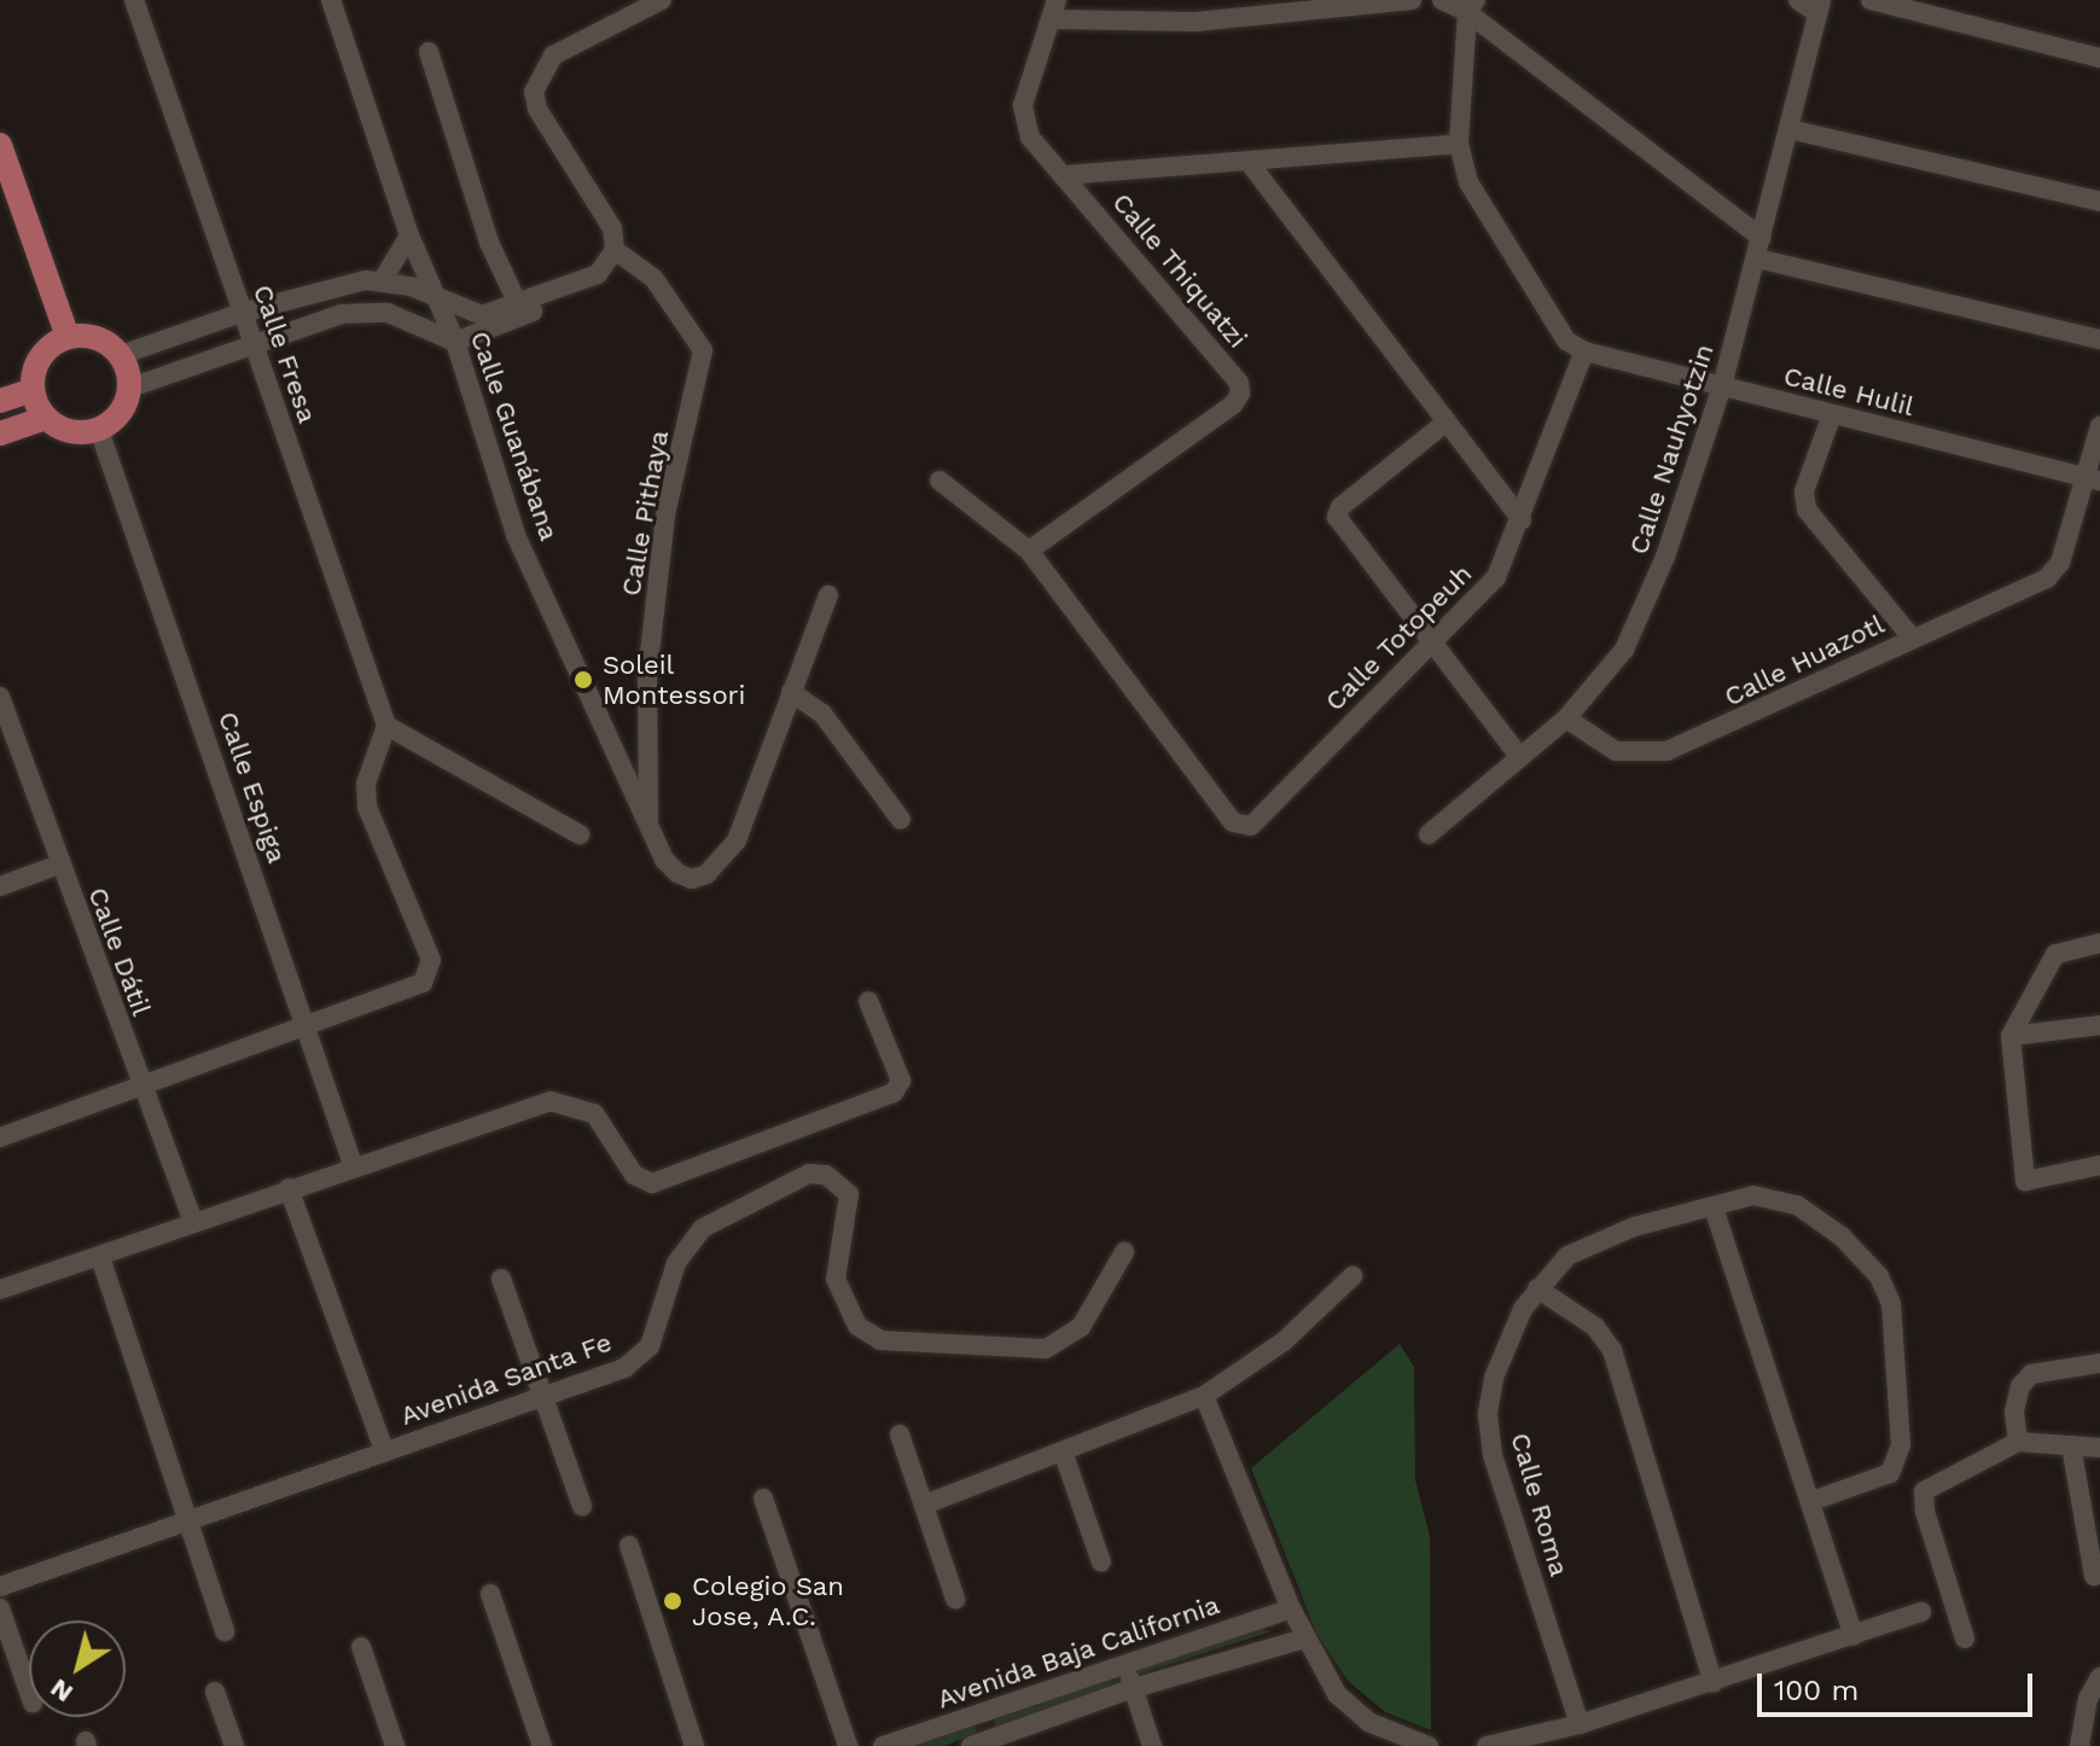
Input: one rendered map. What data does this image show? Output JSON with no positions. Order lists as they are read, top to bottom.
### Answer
{
  "streets": {
    "street": [
      "Calle Thiquatzi",
      "Calle Fresa",
      "Calle Hulil",
      "Calle Guanábana",
      "Calle Nauhyotzin",
      "Calle Pithaya",
      "Calle Totopeuh",
      "Calle Huazotl",
      "Calle Espiga",
      "Calle Dátil",
      "Avenida Santa Fe",
      "Calle Roma",
      "Avenida Baja California"
    ]
  },
  "crossings": [
    ["Calle Thiquatzi", "Calle Totopeuh"],
    ["Calle Hulil", "Calle Nauhyotzin"],
    ["Calle Hulil", "Calle Totopeuh"],
    ["Calle Hulil", "Calle Huazotl"],
    ["Calle Guanábana", "Calle Pithaya"],
    ["Calle Nauhyotzin", "Calle Huazotl"]
  ],
  "places": ["Soleil Montessori", "Colegio San Jose, A.C."],
  "scale_bar": "100 m",
  "north": "bottom left"
}
